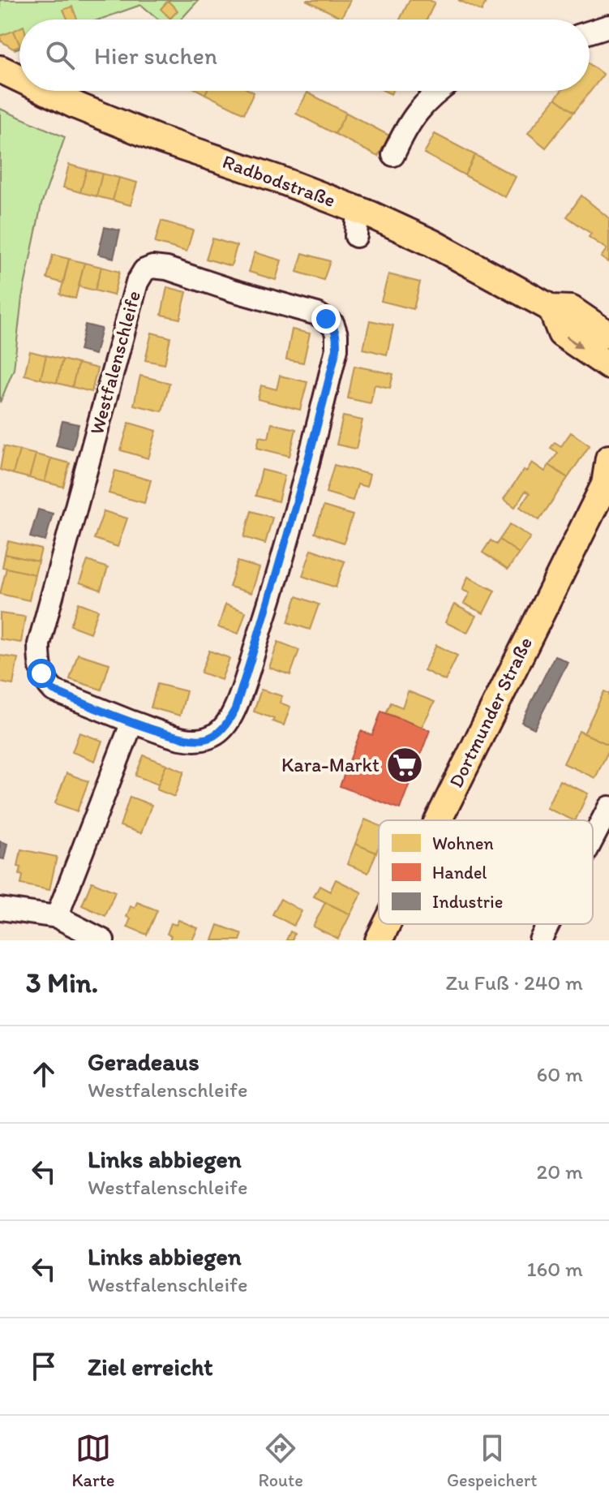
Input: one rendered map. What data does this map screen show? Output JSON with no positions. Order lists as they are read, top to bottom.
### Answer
{
  "streets": {
    "main road": ["Radbodstraße", "Dortmunder Straße"],
    "street": ["Westfalenschleife"]
  },
  "places": {
    "supermarket": ["Kara-Markt"]
  },
  "legend": ["Wohnen", "Handel", "Industrie"],
  "page": {
    "search": "Hier suchen",
    "heading": ["3 Min.", "Zu Fuß · 240 m"],
    "list": [
      ["Geradeaus", "Westfalenschleife", "60 m"],
      ["Links abbiegen", "Westfalenschleife", "20 m"],
      ["Links abbiegen", "Westfalenschleife", "160 m"],
      "Ziel erreicht"
    ],
    "nav": ["Karte", "Route", "Gespeichert"]
  }
}
